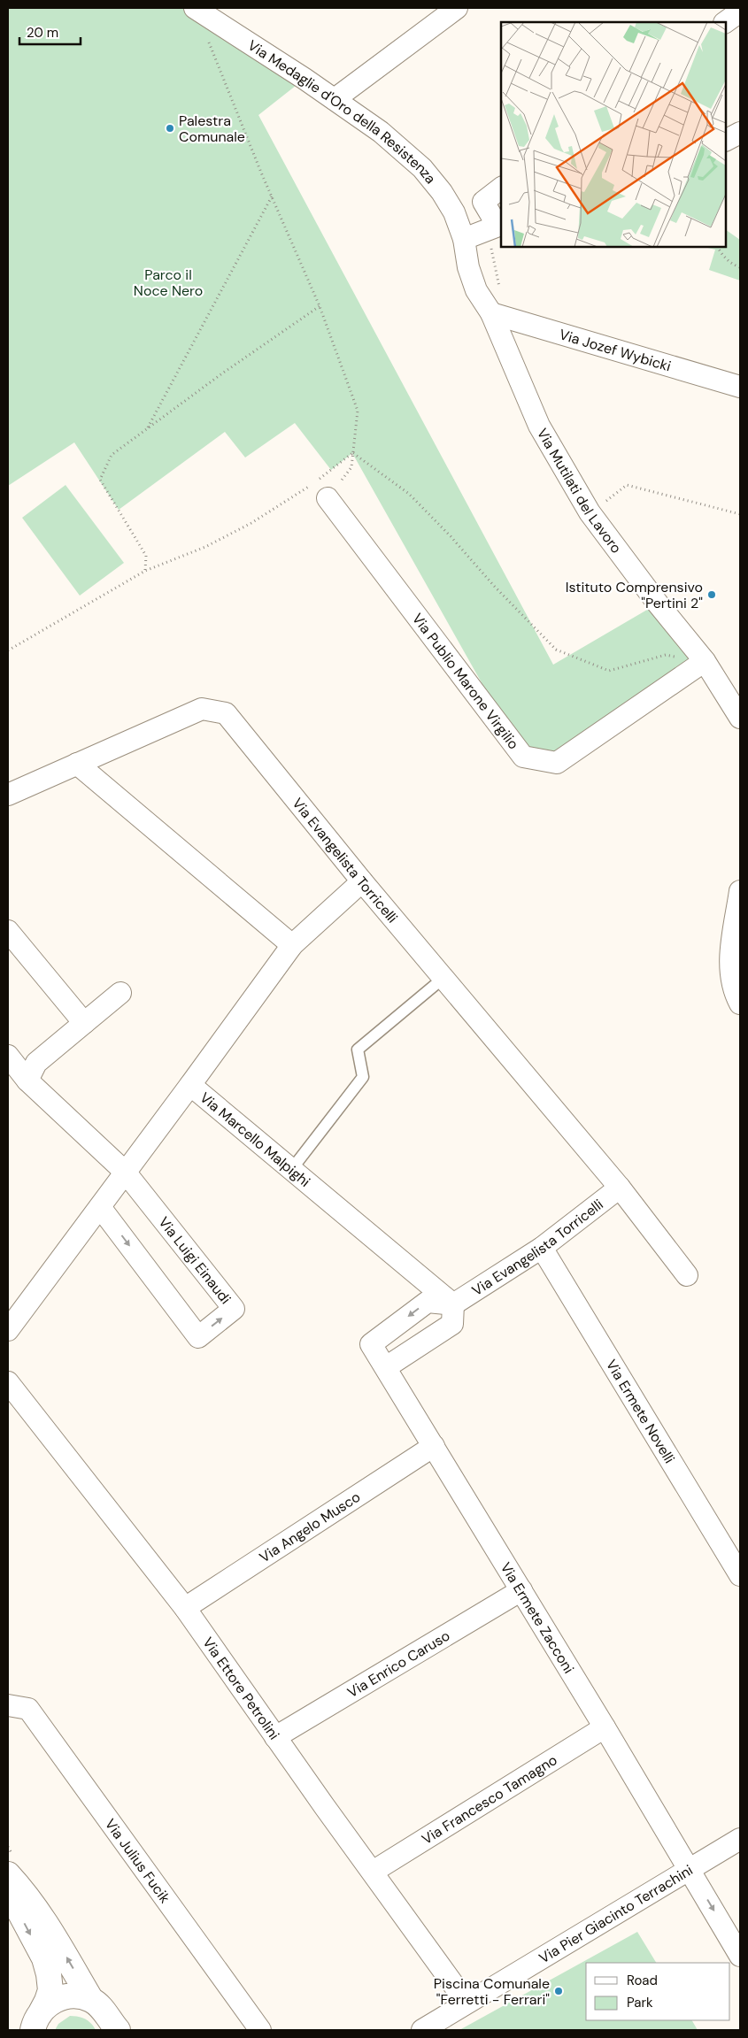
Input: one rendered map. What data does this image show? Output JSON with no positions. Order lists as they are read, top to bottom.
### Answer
{
  "streets": {
    "street": [
      "Via Medaglie d'Oro della Resistenza",
      "Via Jozef Wybicki",
      "Via Mutilati del Lavoro",
      "Via Publio Marone Virgilio",
      "Via Evangelista Torricelli",
      "Via Marcello Malpighi",
      "Via Luigi Einaudi",
      "Via Ermete Novelli",
      "Via Angelo Musco",
      "Via Ermete Zacconi",
      "Via Enrico Caruso",
      "Via Ettore Petrolini",
      "Via Francesco Tamagno",
      "Via Julius Fucik",
      "Via Pier Giacinto Terrachini"
    ]
  },
  "crossings": [
    ["Via Medaglie d'Oro della Resistenza", "Via Mutilati del Lavoro"],
    ["Via Jozef Wybicki", "Via Mutilati del Lavoro"],
    ["Via Mutilati del Lavoro", "Via Publio Marone Virgilio"],
    ["Via Evangelista Torricelli", "Via Marcello Malpighi"],
    ["Via Evangelista Torricelli", "Via Ermete Novelli"],
    ["Via Evangelista Torricelli", "Via Ermete Zacconi"],
    ["Via Marcello Malpighi", "Via Ermete Zacconi"],
    ["Via Angelo Musco", "Via Ermete Zacconi"],
    ["Via Angelo Musco", "Via Ettore Petrolini"],
    ["Via Ermete Zacconi", "Via Enrico Caruso"],
    ["Via Ermete Zacconi", "Via Francesco Tamagno"],
    ["Via Ermete Zacconi", "Via Pier Giacinto Terrachini"],
    ["Via Enrico Caruso", "Via Ettore Petrolini"],
    ["Via Ettore Petrolini", "Via Francesco Tamagno"],
    ["Via Ettore Petrolini", "Via Pier Giacinto Terrachini"]
  ],
  "parks": ["Parco il Noce Nero"],
  "places": ["Palestra Comunale", "Istituto Comprensivo \"Pertini 2\"", "Piscina Comunale \"Ferretti - Ferrari\""],
  "legend": ["Road", "Park"],
  "scale_bar": "20 m"
}
